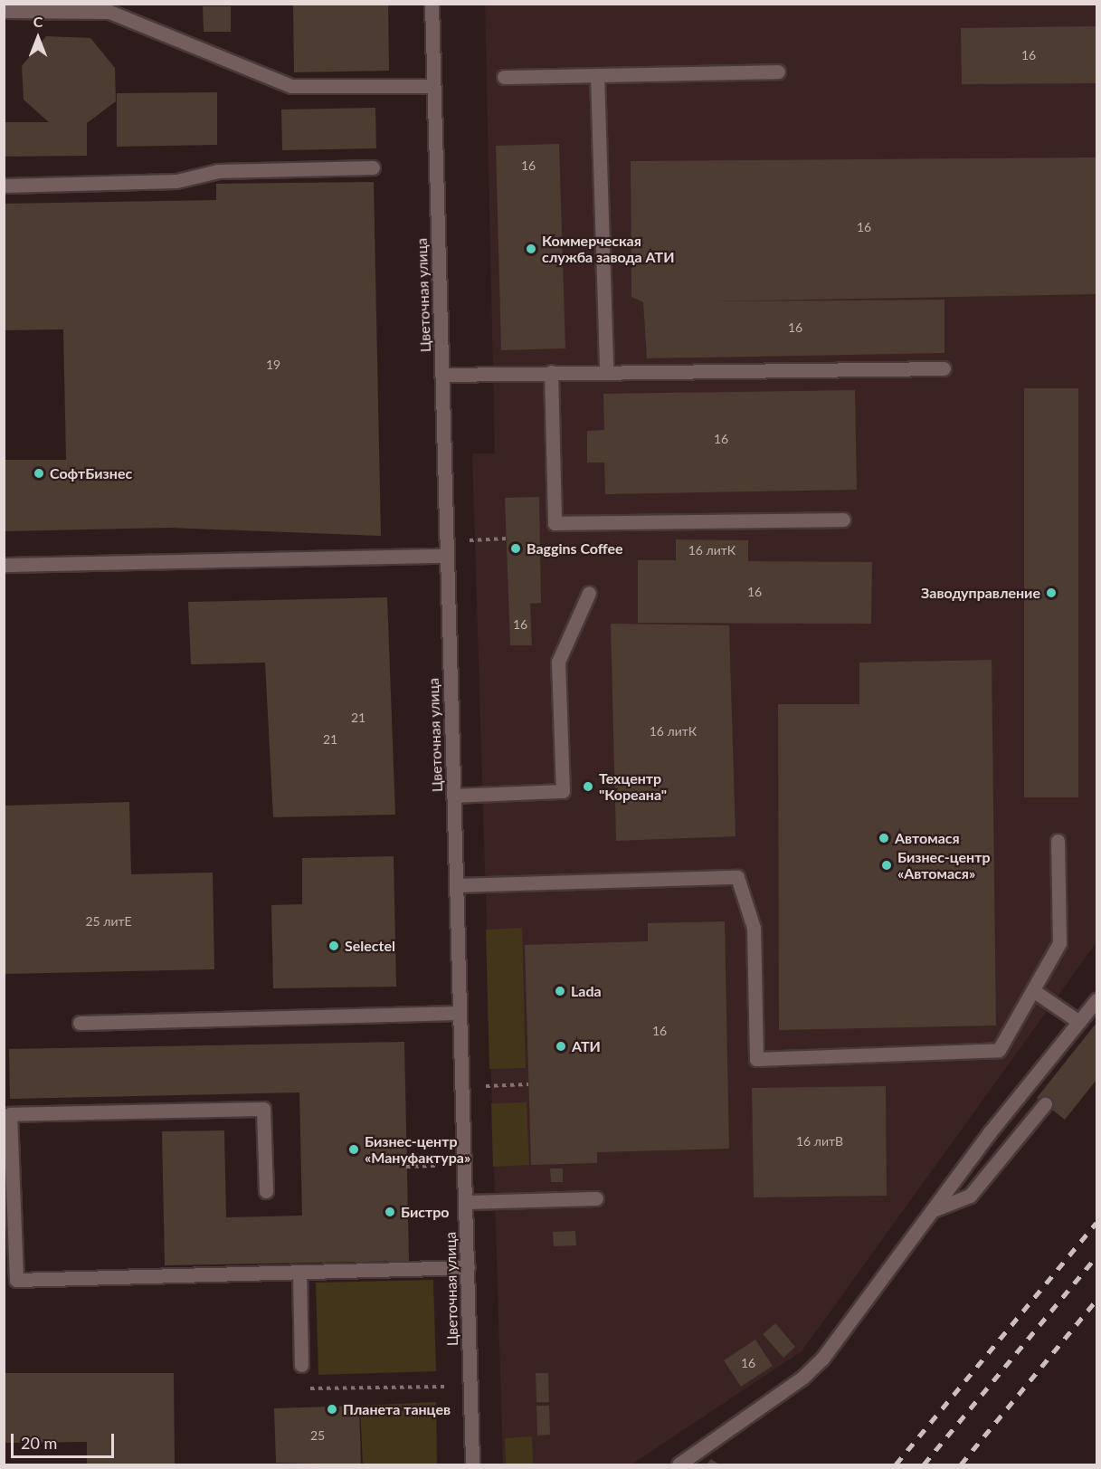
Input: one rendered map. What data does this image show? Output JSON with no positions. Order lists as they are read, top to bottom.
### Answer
{
  "streets": {
    "street": ["Цветочная улица"]
  },
  "places": [
    "Коммерческая служба завода АТИ",
    "СофтБизнес",
    "Baggins Coffee",
    "Заводуправление",
    "Техцентр \"Кореана\"",
    "Автомася",
    "Бизнес-центр «Автомася»",
    "Selectel",
    "Lada",
    "АТИ",
    "Бизнес-центр «Мануфактура»",
    "Бистро",
    "Планета танцев"
  ],
  "house_numbers": [
    "16",
    "16",
    "16",
    "16",
    "19",
    "16",
    "16 литК",
    "16",
    "16",
    "21",
    "16 литК",
    "21",
    "25 литЕ",
    "16",
    "16 литВ",
    "16",
    "25"
  ],
  "scale_bar": "20 m",
  "north": "top"
}
